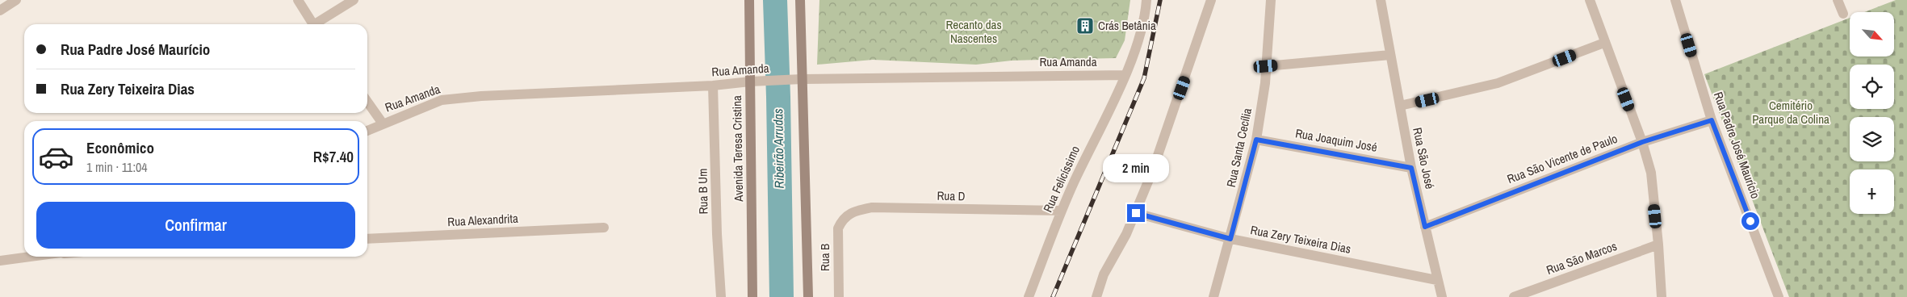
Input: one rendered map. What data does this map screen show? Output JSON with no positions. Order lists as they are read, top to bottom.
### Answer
{
  "streets": {
    "main road": ["Avenida Teresa Cristina"],
    "street": [
      "Rua Amanda",
      "Rua Joaquim José",
      "Rua Padre José Maurício",
      "Rua Santa Cecília",
      "Rua São José",
      "Rua São Vicente de Paulo",
      "Rua Felicíssimo",
      "Rua B Um",
      "Rua D",
      "Rua Alexandrita",
      "Rua Zery Teixeira Dias",
      "Rua B",
      "Rua São Marcos"
    ]
  },
  "crossings": [
    ["Rua Amanda", "Avenida Teresa Cristina"],
    ["Rua Amanda", "Rua Felicíssimo"],
    ["Rua Amanda", "Rua B Um"],
    ["Rua Joaquim José", "Rua Santa Cecília"],
    ["Rua Joaquim José", "Rua São José"],
    ["Rua Padre José Maurício", "Rua São Vicente de Paulo"],
    ["Rua Santa Cecília", "Rua Zery Teixeira Dias"],
    ["Rua São José", "Rua São Vicente de Paulo"],
    ["Rua São José", "Rua Zery Teixeira Dias"],
    ["Rua Felicíssimo", "Rua D"],
    ["Rua D", "Rua B"]
  ],
  "water": ["Ribeirão Arrudas"],
  "parks": ["Recanto das Nascentes", "Cemitério Parque da Colina"],
  "places": {
    "building": ["Crás Betânia"]
  },
  "north": "bottom right",
  "page": {
    "map_buttons": "+",
    "banner": ["Rua Padre José Maurício", "Rua Zery Teixeira Dias"],
    "list": [
      {
        "name": "Econômico",
        "note": "1 min · 11:04",
        "value": "R$7.40"
      }
    ],
    "bubble": "2 min",
    "buttons": "Confirmar"
  }
}
